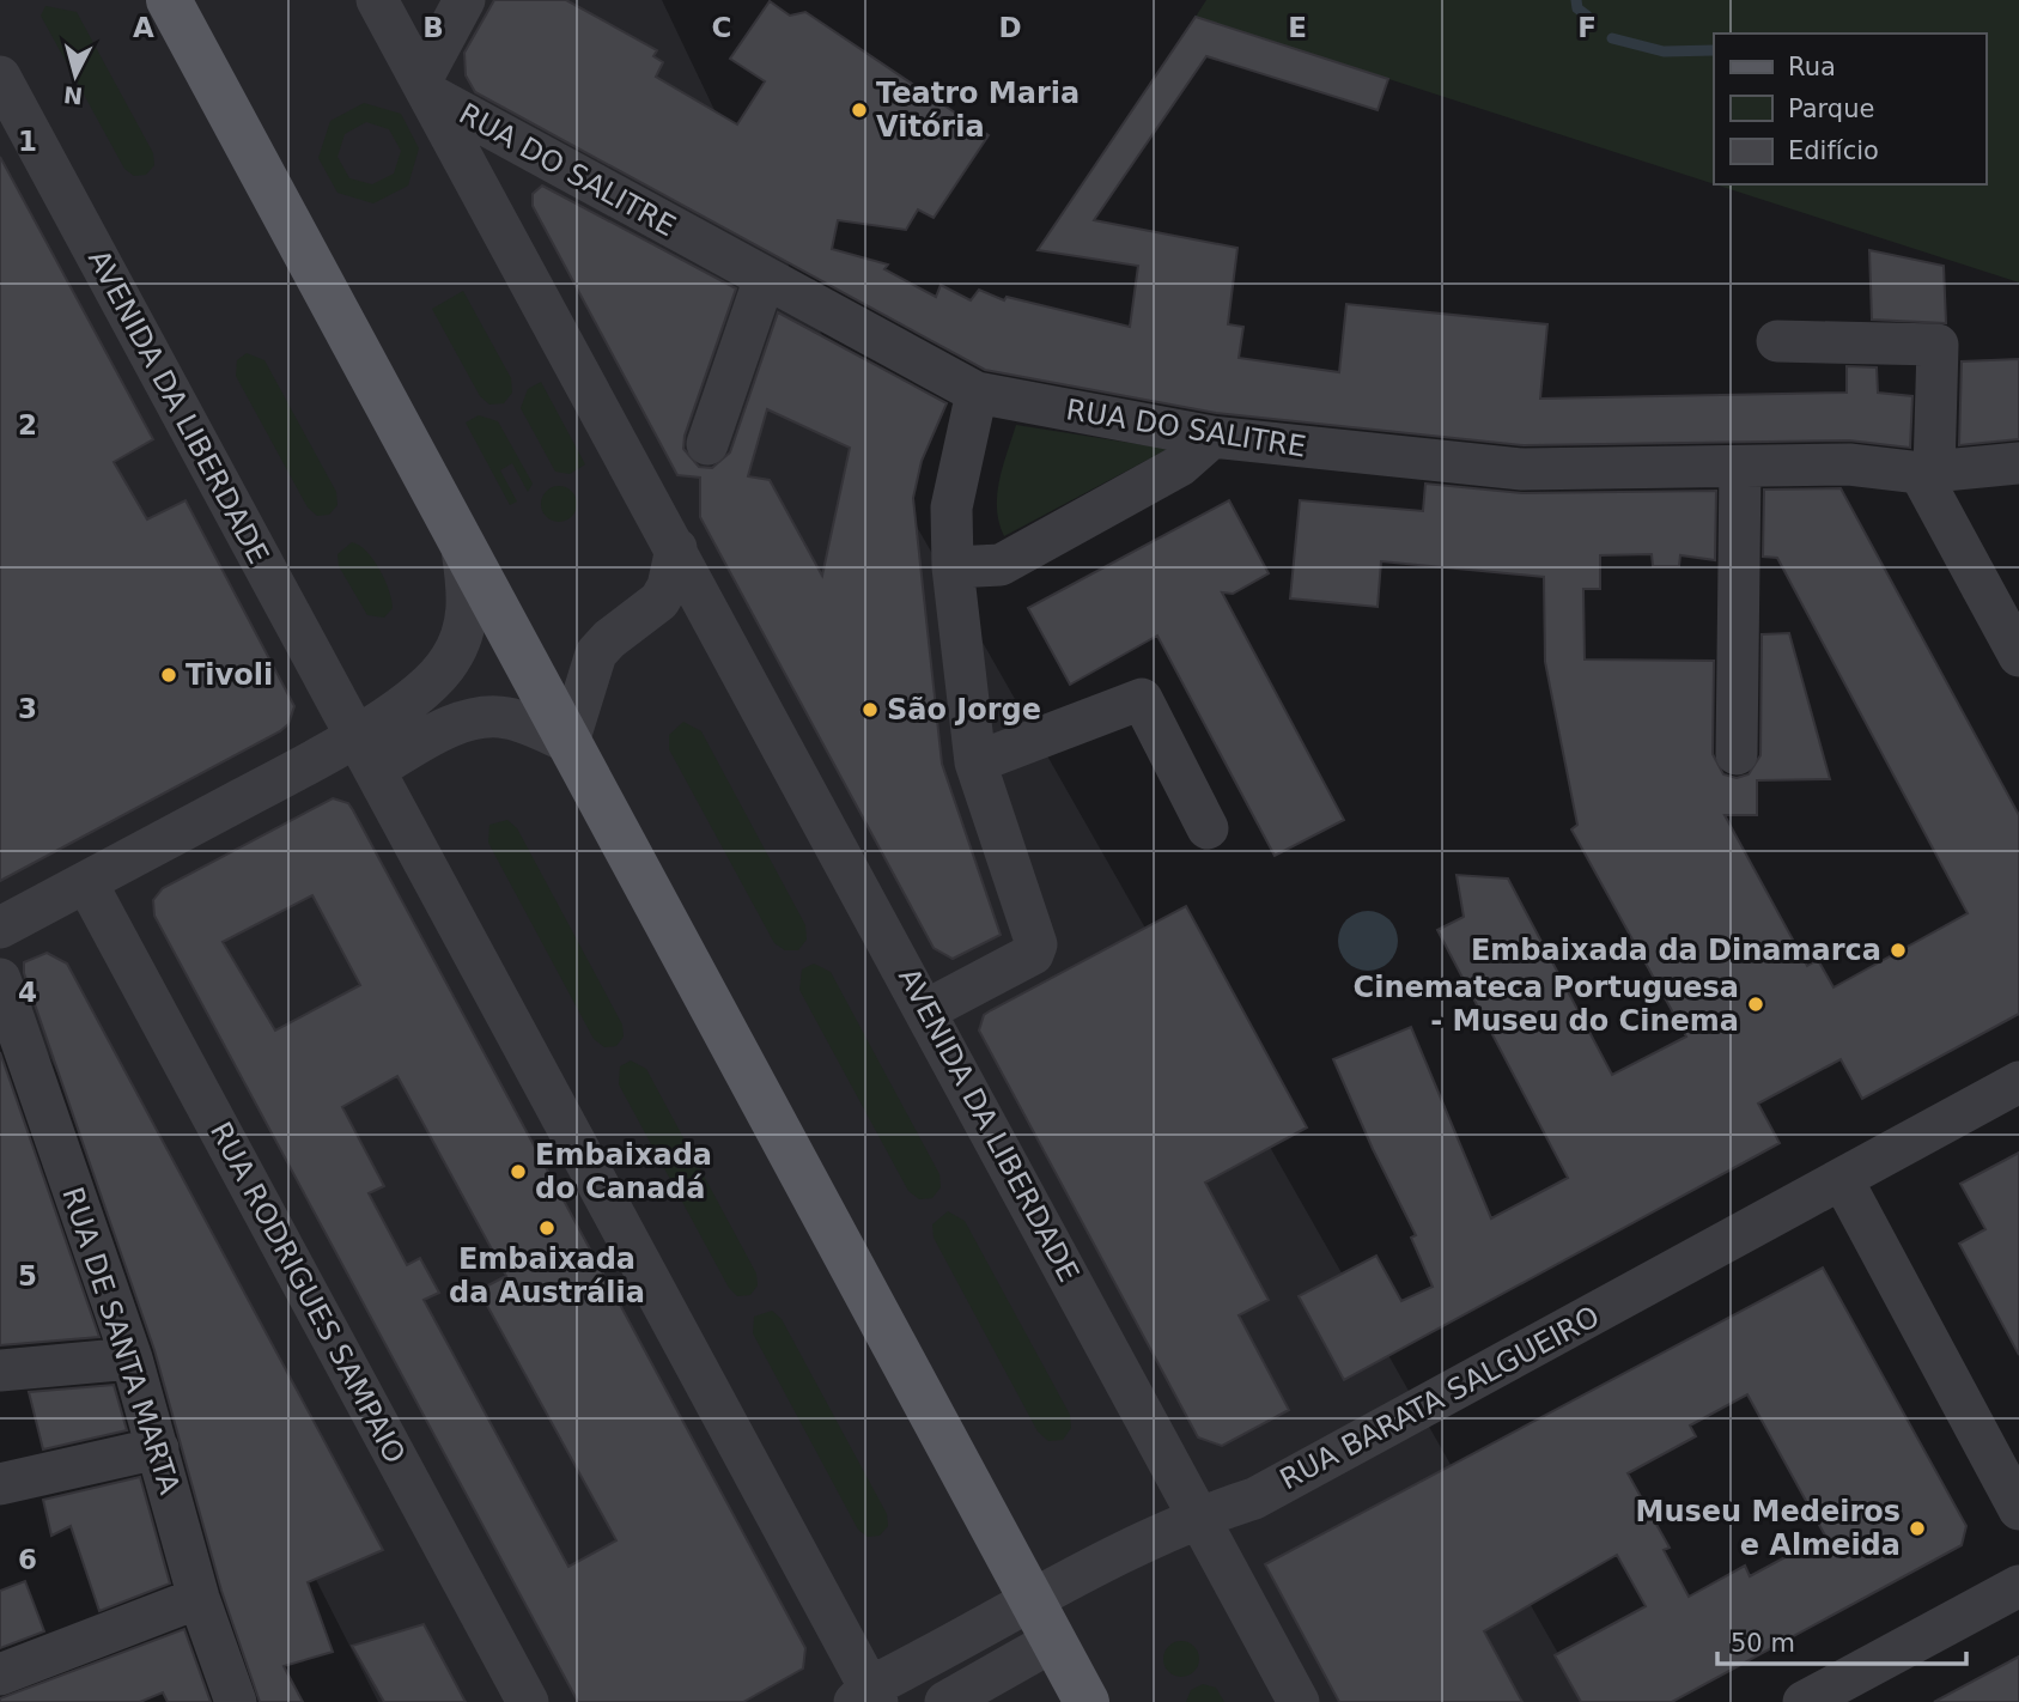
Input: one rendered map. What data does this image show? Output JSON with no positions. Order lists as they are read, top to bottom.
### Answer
{
  "streets": {
    "street": [
      "RUA DO SALITRE",
      "AVENIDA DA LIBERDADE",
      "RUA RODRIGUES SAMPAIO",
      "RUA DE SANTA MARTA",
      "RUA BARATA SALGUEIRO"
    ]
  },
  "crossings": [
    ["RUA DO SALITRE", "AVENIDA DA LIBERDADE"],
    ["AVENIDA DA LIBERDADE", "RUA BARATA SALGUEIRO"]
  ],
  "places": [
    "Teatro Maria Vitória",
    "Tivoli",
    "São Jorge",
    "Embaixada da Dinamarca",
    "Cinemateca Portuguesa - Museu do Cinema",
    "Embaixada do Canadá",
    "Embaixada da Austrália",
    "Museu Medeiros e Almeida"
  ],
  "legend": ["Rua", "Parque", "Edifício"],
  "scale_bar": "50 m",
  "north": "bottom",
  "grid": {
    "columns": [
      "A",
      "B",
      "C",
      "D",
      "E",
      "F"
    ],
    "rows": [
      "1",
      "2",
      "3",
      "4",
      "5",
      "6"
    ]
  }
}
